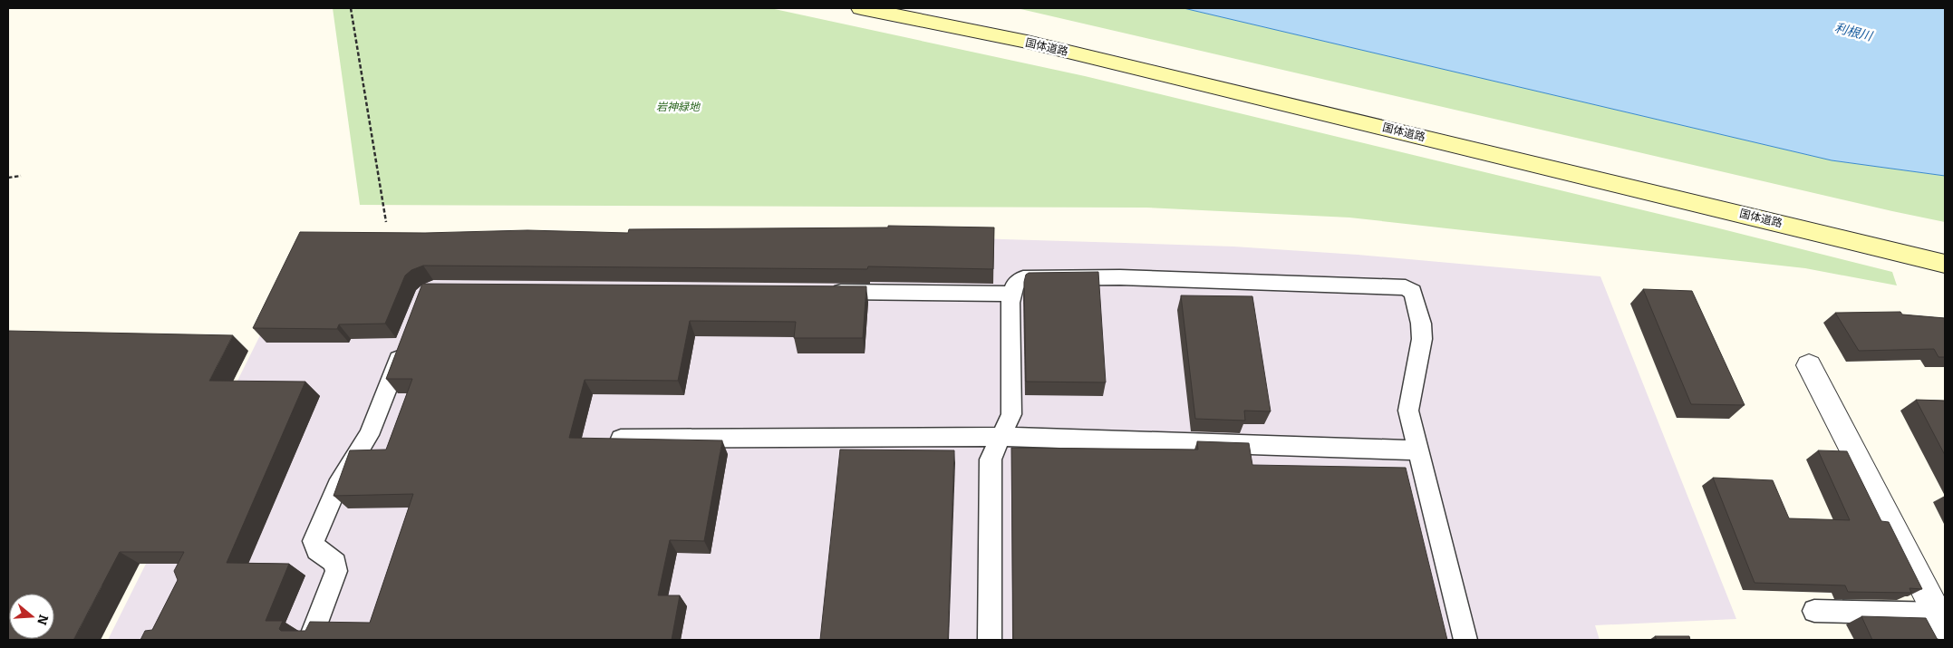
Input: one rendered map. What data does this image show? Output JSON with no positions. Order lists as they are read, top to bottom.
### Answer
{
  "streets": {
    "street": ["国体道路"]
  },
  "water": ["利根川"],
  "parks": ["岩神緑地"],
  "north": "right"
}
